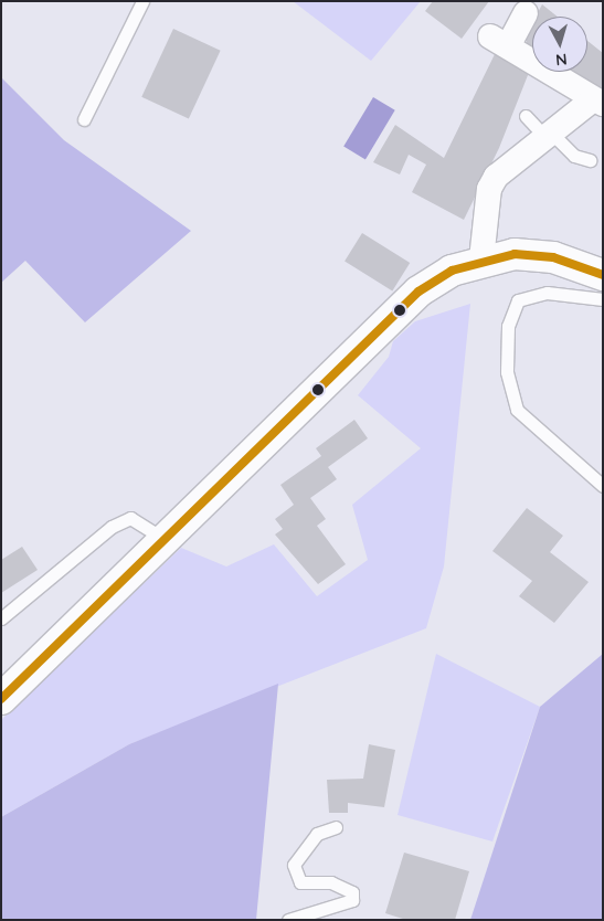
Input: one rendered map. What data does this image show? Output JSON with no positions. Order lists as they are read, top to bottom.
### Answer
{
  "north": "bottom"
}
